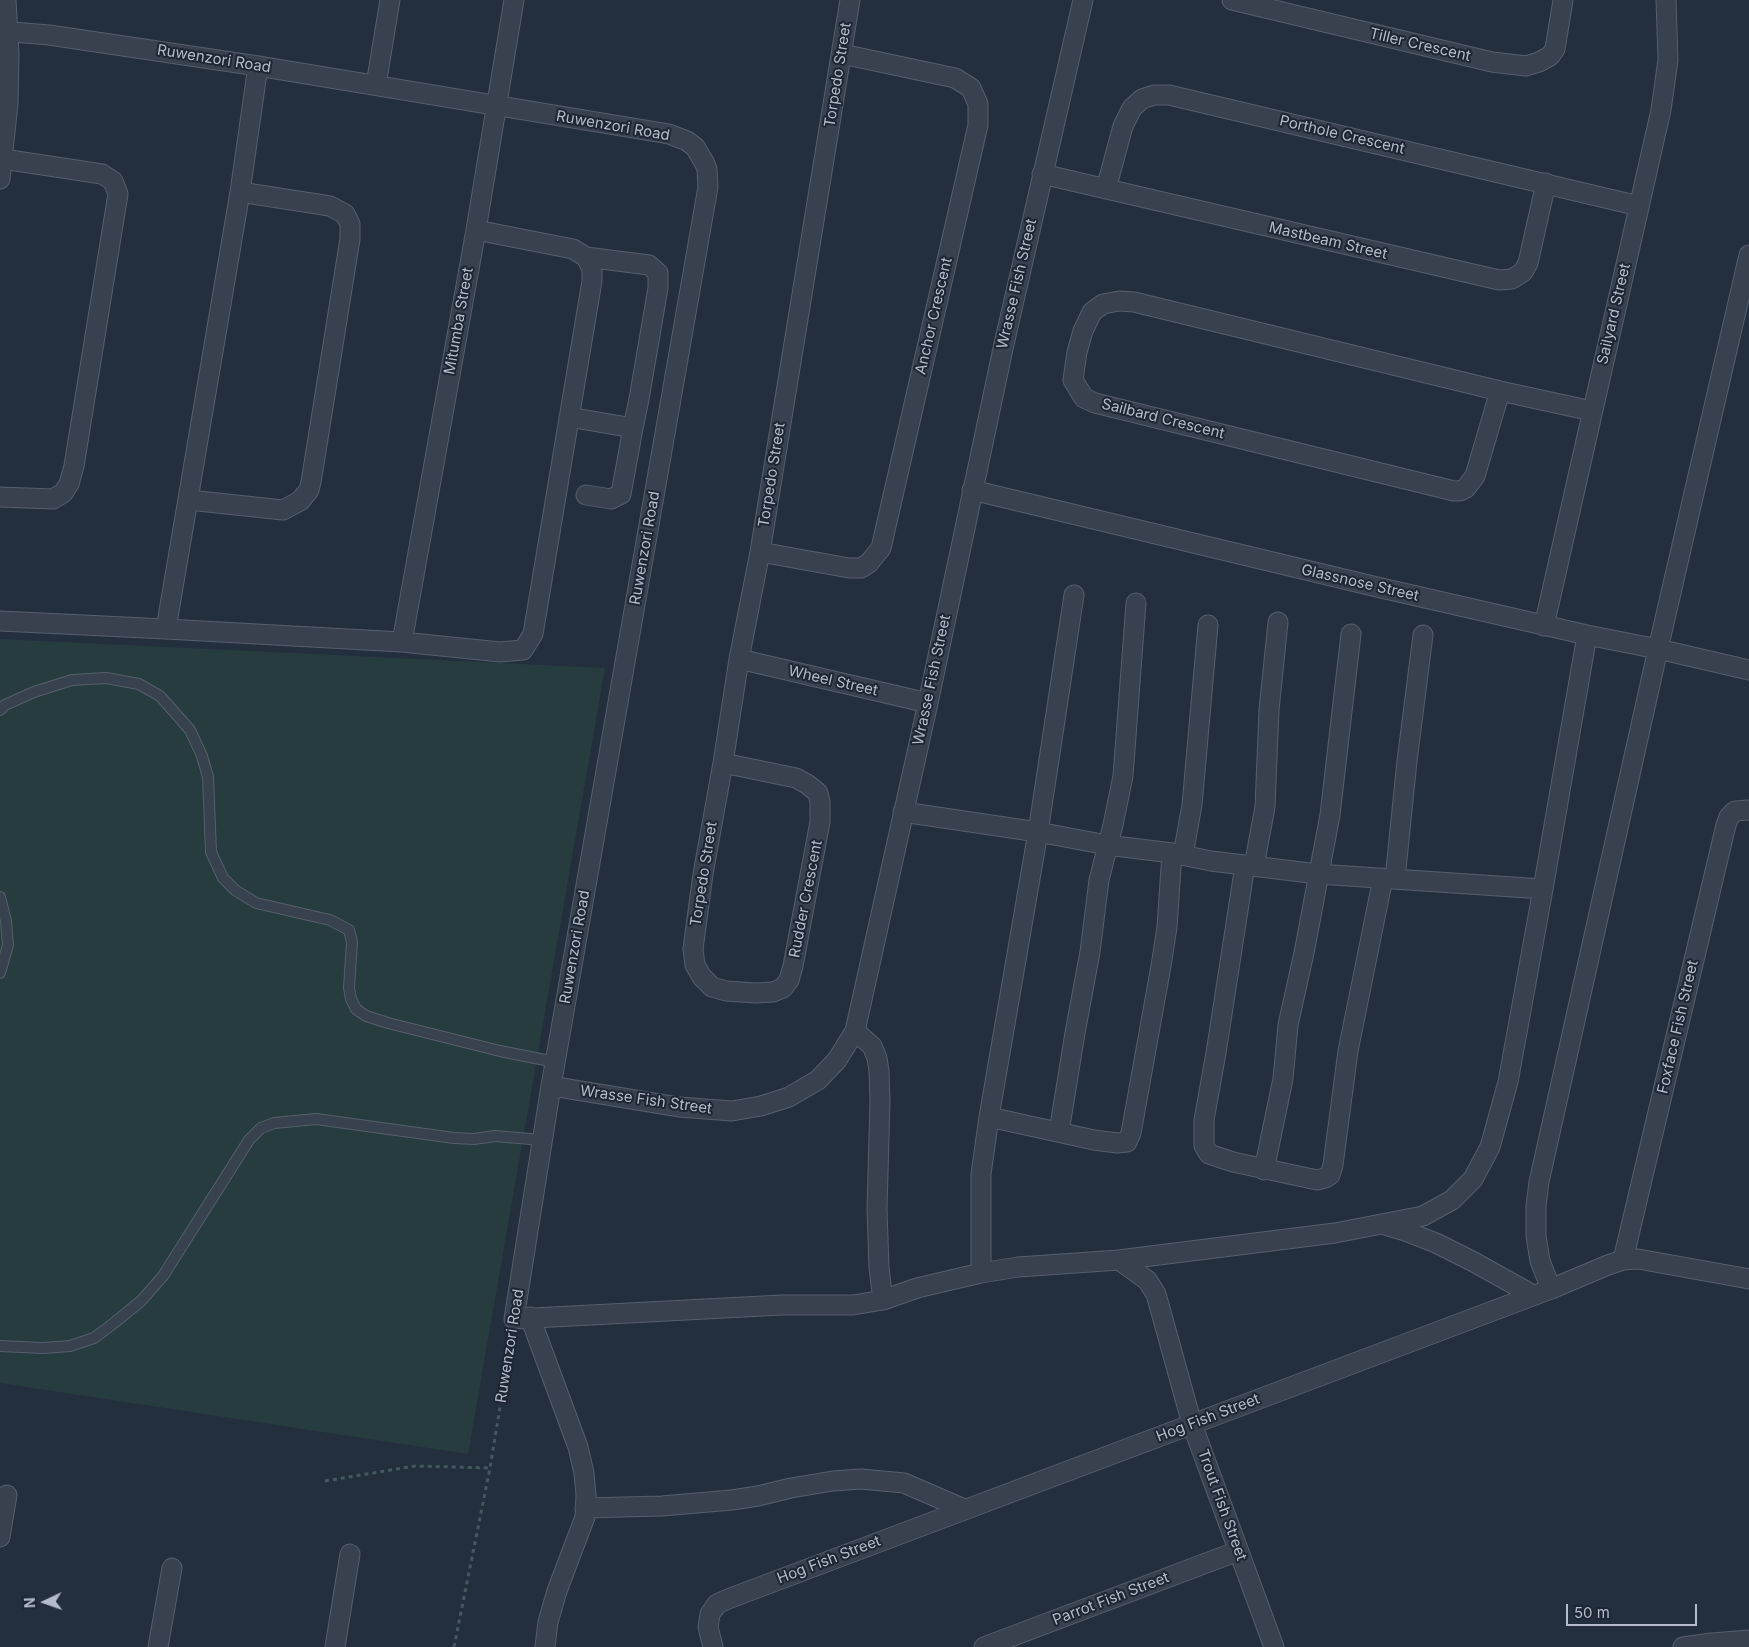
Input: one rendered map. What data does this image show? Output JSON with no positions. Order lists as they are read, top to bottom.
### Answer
{
  "streets": {
    "street": [
      "Tiller Crescent",
      "Ruwenzori Road",
      "Torpedo Street",
      "Porthole Crescent",
      "Mastbeam Street",
      "Wrasse Fish Street",
      "Sailyard Street",
      "Anchor Crescent",
      "Mitumba Street",
      "Sailbard Crescent",
      "Glassnose Street",
      "Wheel Street",
      "Rudder Crescent",
      "Foxface Fish Street",
      "Hog Fish Street",
      "Trout Fish Street",
      "Parrot Fish Street"
    ]
  },
  "crossings": [
    ["Ruwenzori Road", "Wrasse Fish Street"],
    ["Ruwenzori Road", "Mitumba Street"],
    ["Torpedo Street", "Anchor Crescent"],
    ["Torpedo Street", "Wheel Street"],
    ["Torpedo Street", "Rudder Crescent"],
    ["Porthole Crescent", "Mastbeam Street"],
    ["Porthole Crescent", "Sailyard Street"],
    ["Mastbeam Street", "Wrasse Fish Street"],
    ["Wrasse Fish Street", "Glassnose Street"],
    ["Wrasse Fish Street", "Wheel Street"],
    ["Sailyard Street", "Sailbard Crescent"],
    ["Sailyard Street", "Glassnose Street"],
    ["Foxface Fish Street", "Hog Fish Street"],
    ["Hog Fish Street", "Trout Fish Street"],
    ["Trout Fish Street", "Parrot Fish Street"]
  ],
  "scale_bar": "50 m",
  "north": "left"
}
